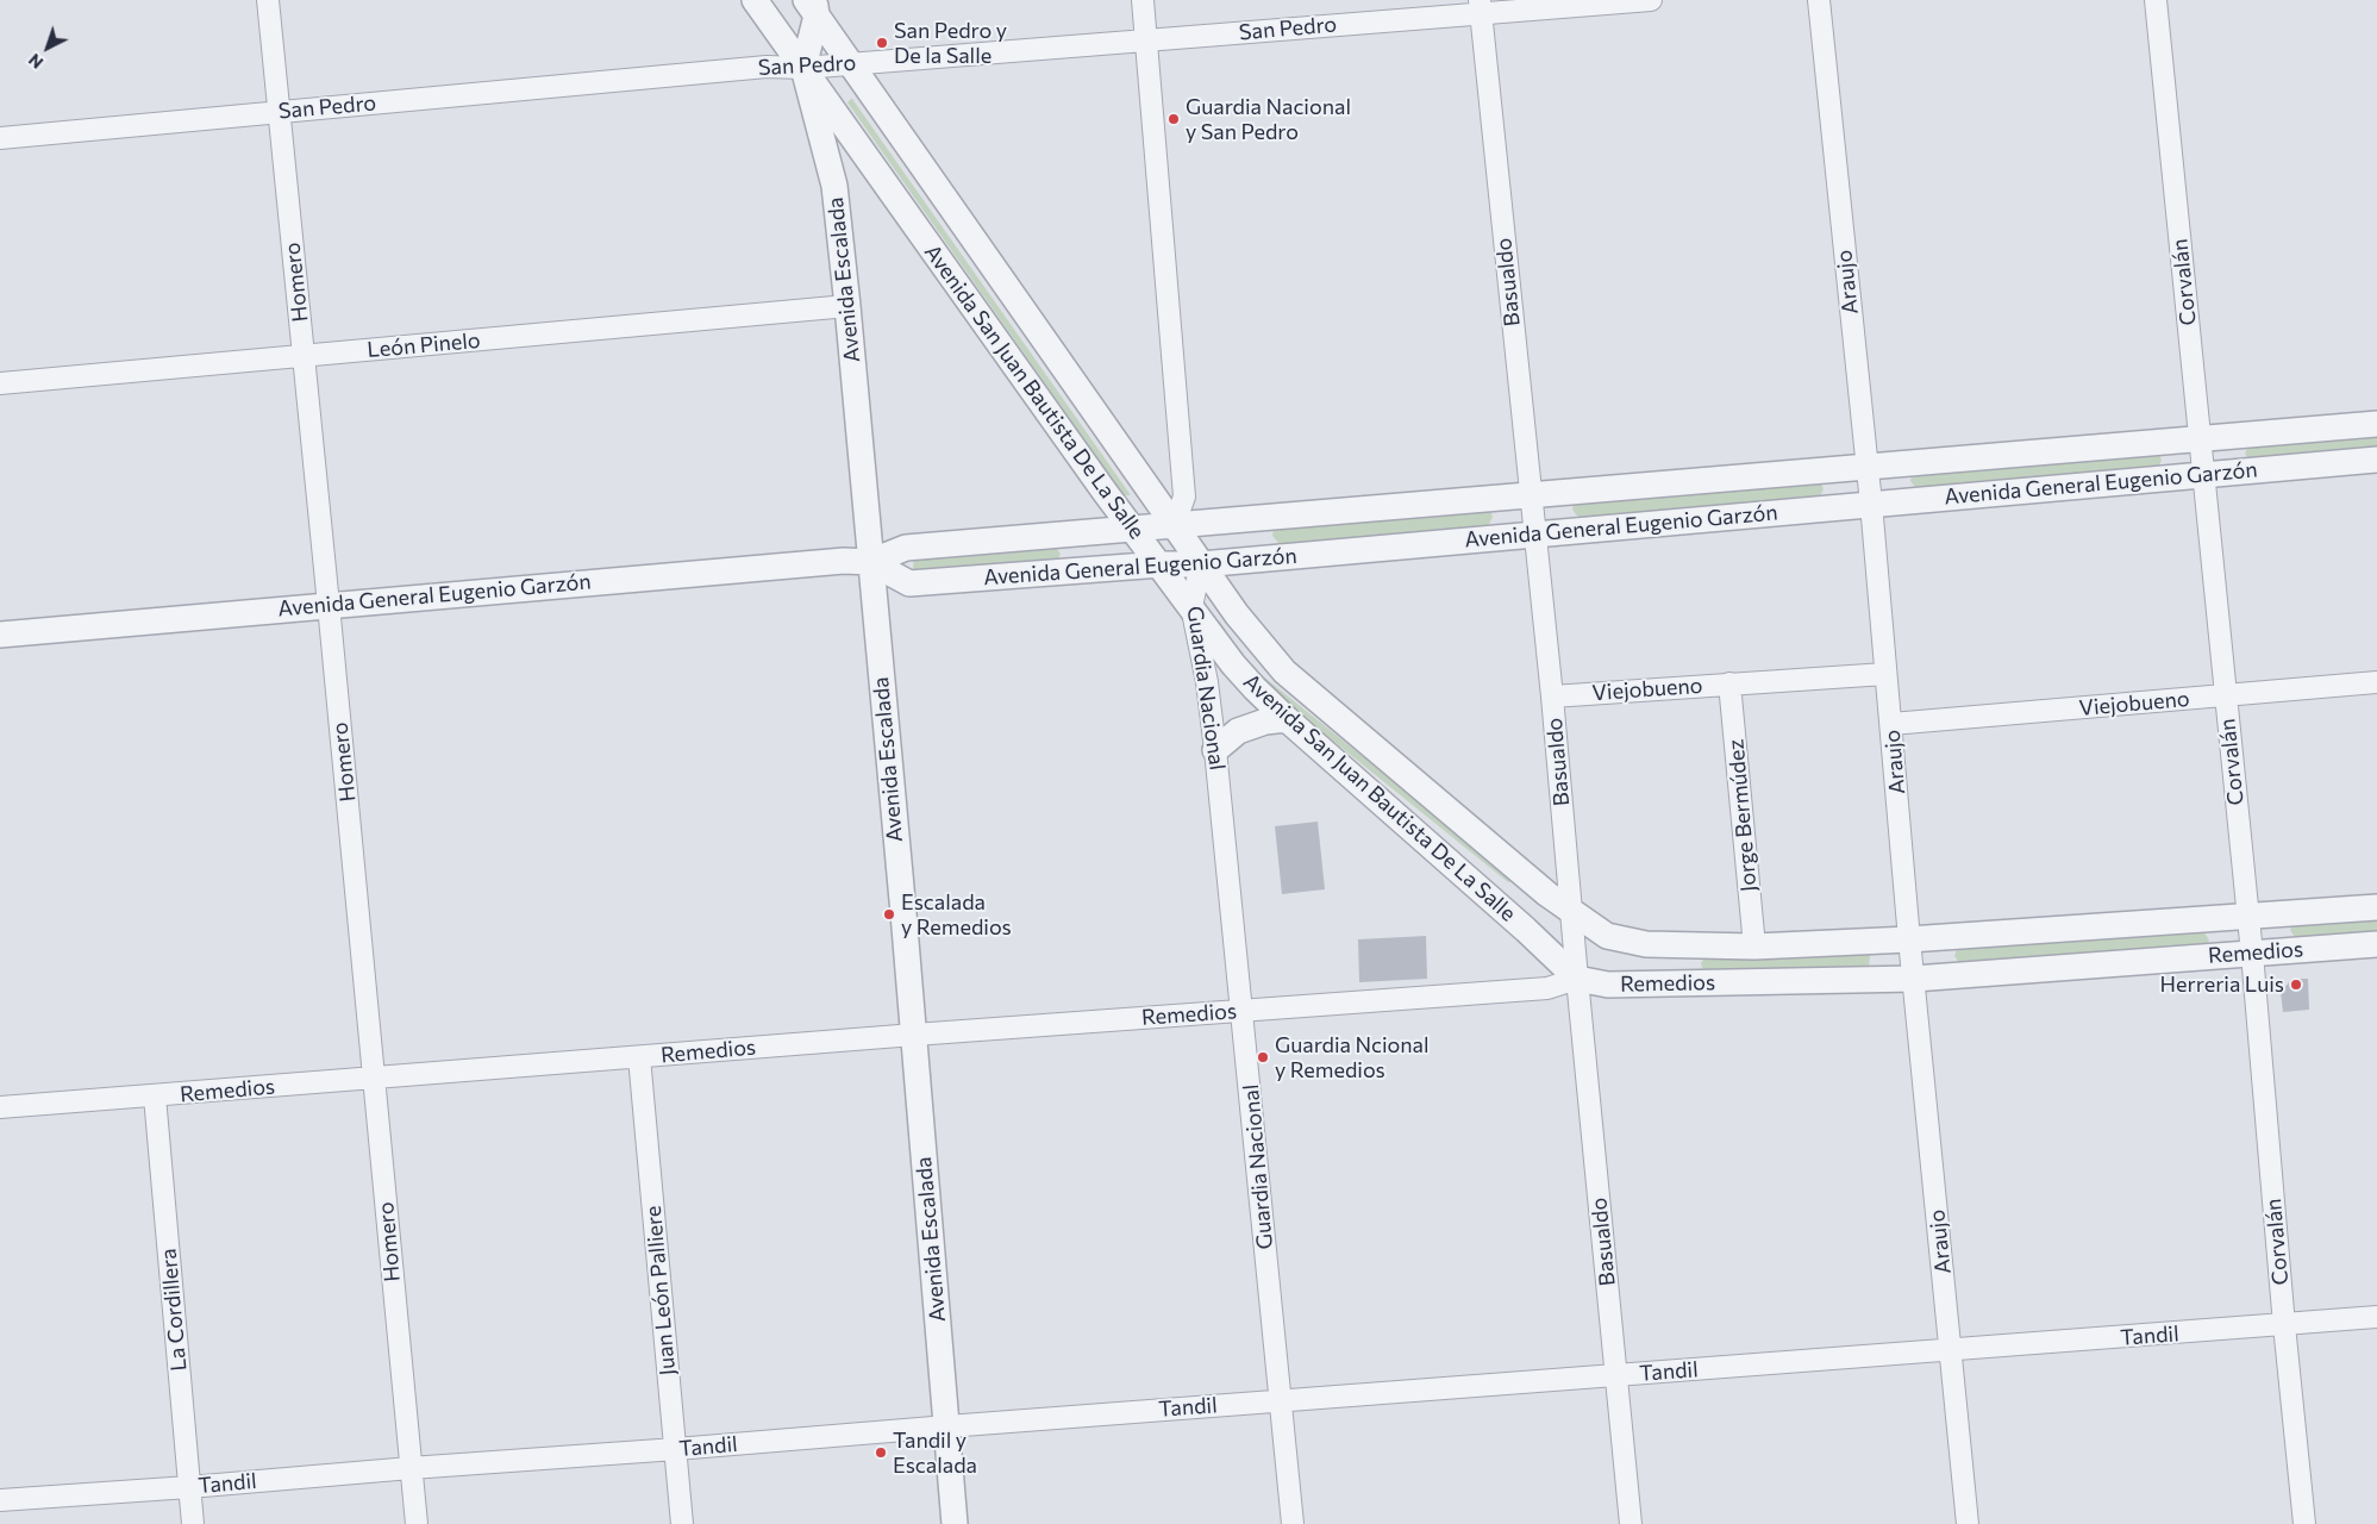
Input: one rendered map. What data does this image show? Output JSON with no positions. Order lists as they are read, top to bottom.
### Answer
{
  "streets": {
    "street": [
      "San Pedro",
      "Avenida Escalada",
      "Homero",
      "Basualdo",
      "Araujo",
      "Corvalán",
      "León Pinelo",
      "Avenida San Juan Bautista De La Salle",
      "Avenida General Eugenio Garzón",
      "Guardia Nacional",
      "Viejobueno",
      "Jorge Bermúdez",
      "Remedios",
      "Juan León Palliere",
      "La Cordillera",
      "Tandil"
    ]
  },
  "crossings": [
    ["San Pedro", "Avenida Escalada"],
    ["San Pedro", "Homero"],
    ["San Pedro", "Basualdo"],
    ["San Pedro", "Avenida San Juan Bautista De La Salle"],
    ["Avenida Escalada", "León Pinelo"],
    ["Avenida Escalada", "Avenida San Juan Bautista De La Salle"],
    ["Avenida Escalada", "Avenida General Eugenio Garzón"],
    ["Avenida Escalada", "Remedios"],
    ["Avenida Escalada", "Tandil"],
    ["Homero", "León Pinelo"],
    ["Homero", "Avenida General Eugenio Garzón"],
    ["Homero", "Remedios"],
    ["Homero", "Tandil"],
    ["Basualdo", "Avenida San Juan Bautista De La Salle"],
    ["Basualdo", "Avenida General Eugenio Garzón"],
    ["Basualdo", "Viejobueno"],
    ["Basualdo", "Remedios"],
    ["Basualdo", "Tandil"],
    ["Araujo", "Avenida General Eugenio Garzón"],
    ["Araujo", "Viejobueno"],
    ["Araujo", "Remedios"],
    ["Araujo", "Tandil"],
    ["Corvalán", "Avenida General Eugenio Garzón"],
    ["Corvalán", "Viejobueno"],
    ["Corvalán", "Remedios"],
    ["Corvalán", "Tandil"],
    ["Avenida San Juan Bautista De La Salle", "Avenida General Eugenio Garzón"],
    ["Avenida San Juan Bautista De La Salle", "Guardia Nacional"],
    ["Avenida San Juan Bautista De La Salle", "Remedios"],
    ["Avenida General Eugenio Garzón", "Guardia Nacional"],
    ["Guardia Nacional", "Remedios"],
    ["Guardia Nacional", "Tandil"],
    ["Viejobueno", "Jorge Bermúdez"],
    ["Jorge Bermúdez", "Remedios"],
    ["Remedios", "Juan León Palliere"],
    ["Remedios", "La Cordillera"],
    ["Juan León Palliere", "Tandil"],
    ["La Cordillera", "Tandil"]
  ],
  "places": [
    "San Pedro y De la Salle",
    "Guardia Nacional y San Pedro",
    "Escalada y Remedios",
    "Herreria Luis",
    "Guardia Ncional y Remedios",
    "Tandil y Escalada"
  ],
  "north": "bottom left"
}
